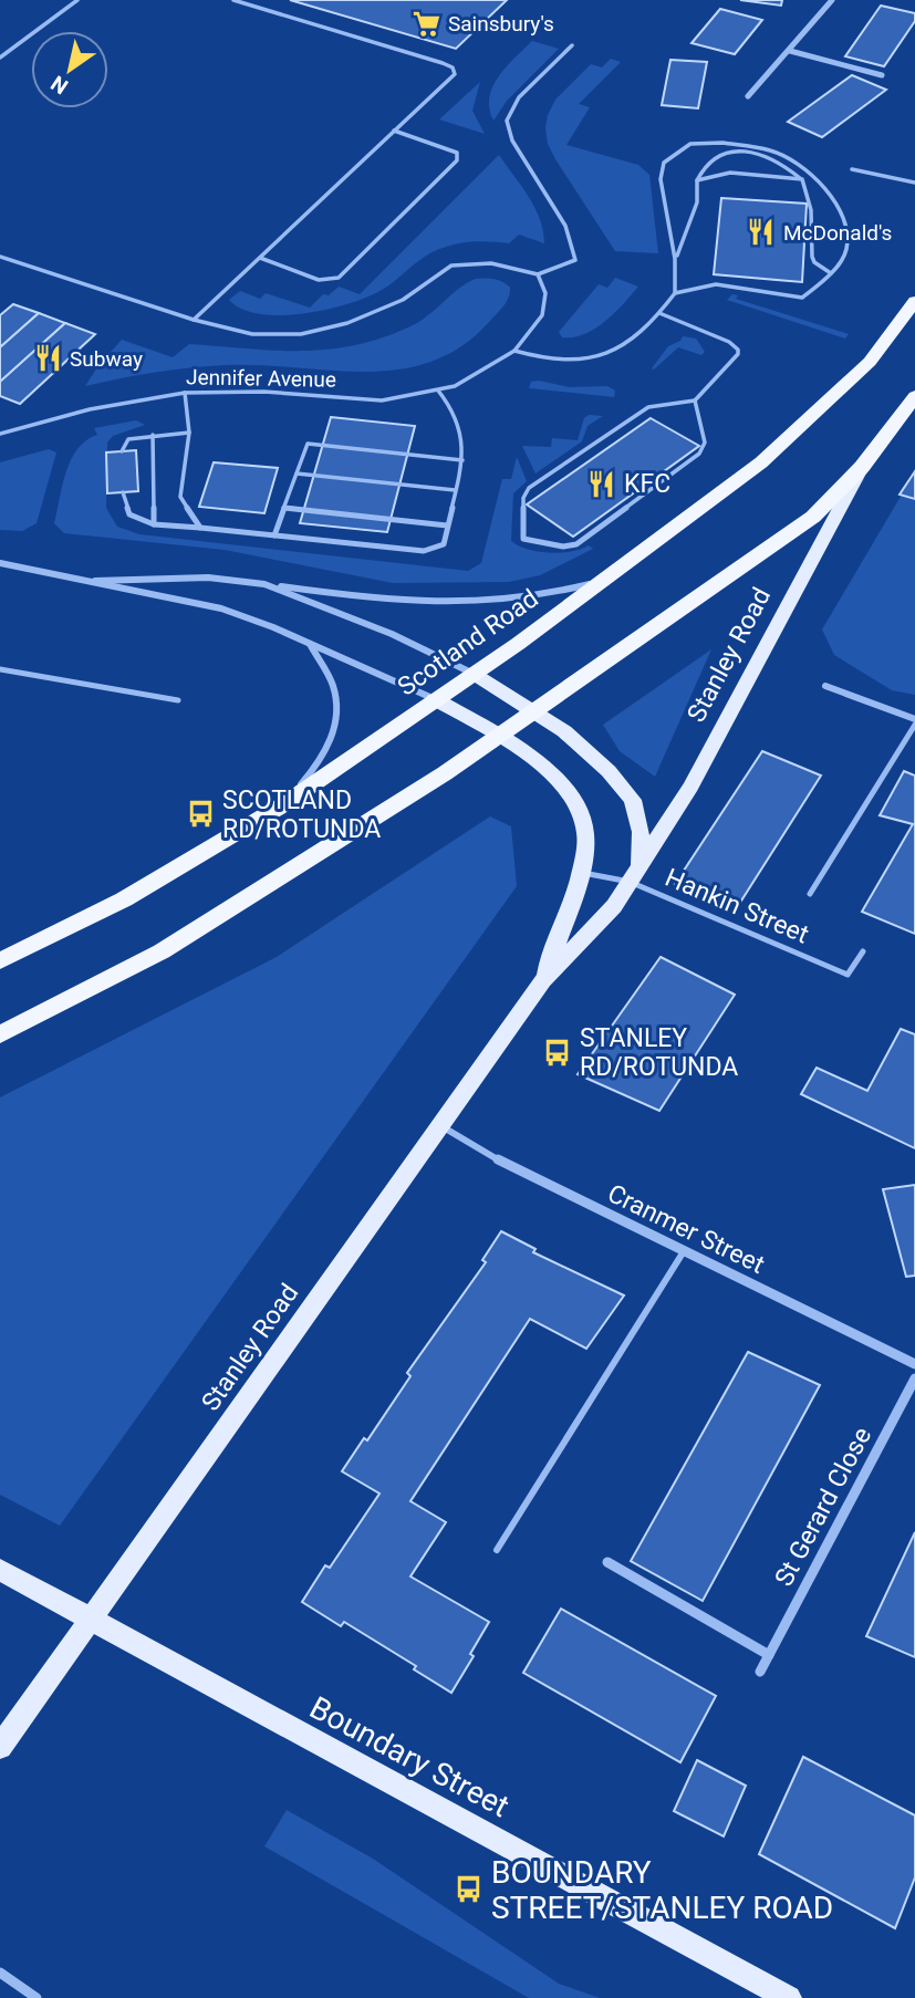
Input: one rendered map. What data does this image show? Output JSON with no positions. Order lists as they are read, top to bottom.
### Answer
{
  "streets": {
    "highway": ["Scotland Road"],
    "main road": ["Stanley Road", "Boundary Street"],
    "street": ["Cranmer Street", "St Gerard Close"],
    "lane": ["Jennifer Avenue", "Hankin Street"]
  },
  "crossings": [
    ["Scotland Road", "Stanley Road"],
    ["Stanley Road", "Hankin Street"],
    ["Stanley Road", "Cranmer Street"],
    ["Stanley Road", "Boundary Street"]
  ],
  "places": {
    "supermarket": ["Sainsbury's"],
    "restaurant": ["McDonald's", "Subway", "KFC"],
    "bus stop": ["SCOTLAND RD/ROTUNDA", "STANLEY RD/ROTUNDA", "BOUNDARY STREET/STANLEY ROAD"]
  },
  "north": "bottom left"
}
